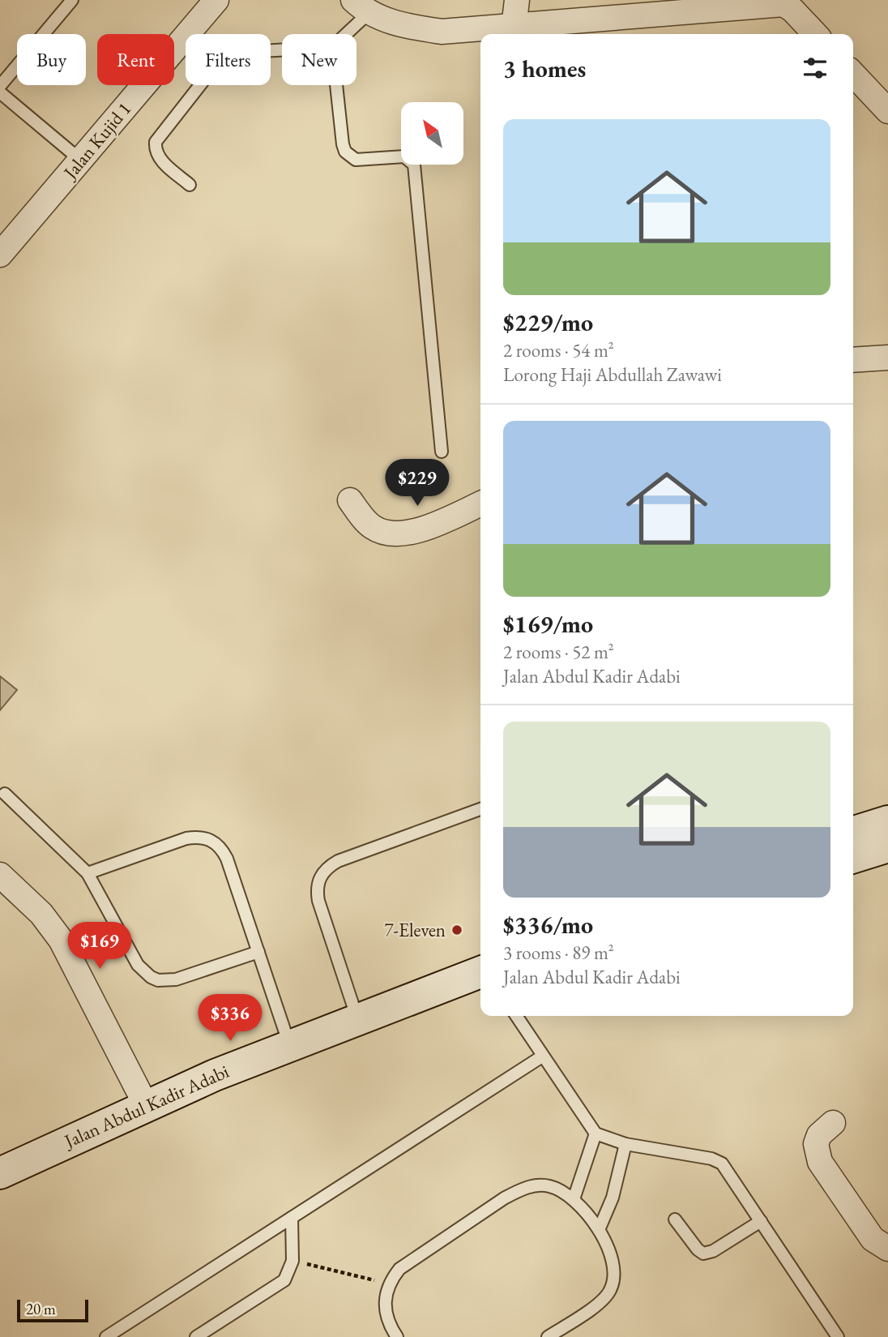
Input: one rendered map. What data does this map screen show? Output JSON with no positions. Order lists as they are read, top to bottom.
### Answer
{
  "streets": {
    "main road": ["Jalan Abdul Kadir Adabi"],
    "street": ["Jalan Kujid 1"]
  },
  "places": ["7-Eleven"],
  "scale_bar": "20 m",
  "north": "top left",
  "page": {
    "chip": [
      "Buy",
      "Rent",
      "Filters",
      "New"
    ],
    "heading": "3 homes",
    "list": [
      {
        "name": "$229/mo",
        "note": "2 rooms · 54 m² · Lorong Haji Abdullah Zawawi"
      },
      {
        "name": "$169/mo",
        "note": "2 rooms · 52 m² · Jalan Abdul Kadir Adabi"
      },
      {
        "name": "$336/mo",
        "note": "3 rooms · 89 m² · Jalan Abdul Kadir Adabi"
      }
    ],
    "price": ["$229", "$169", "$336"],
    "scale": "20 m"
  }
}
